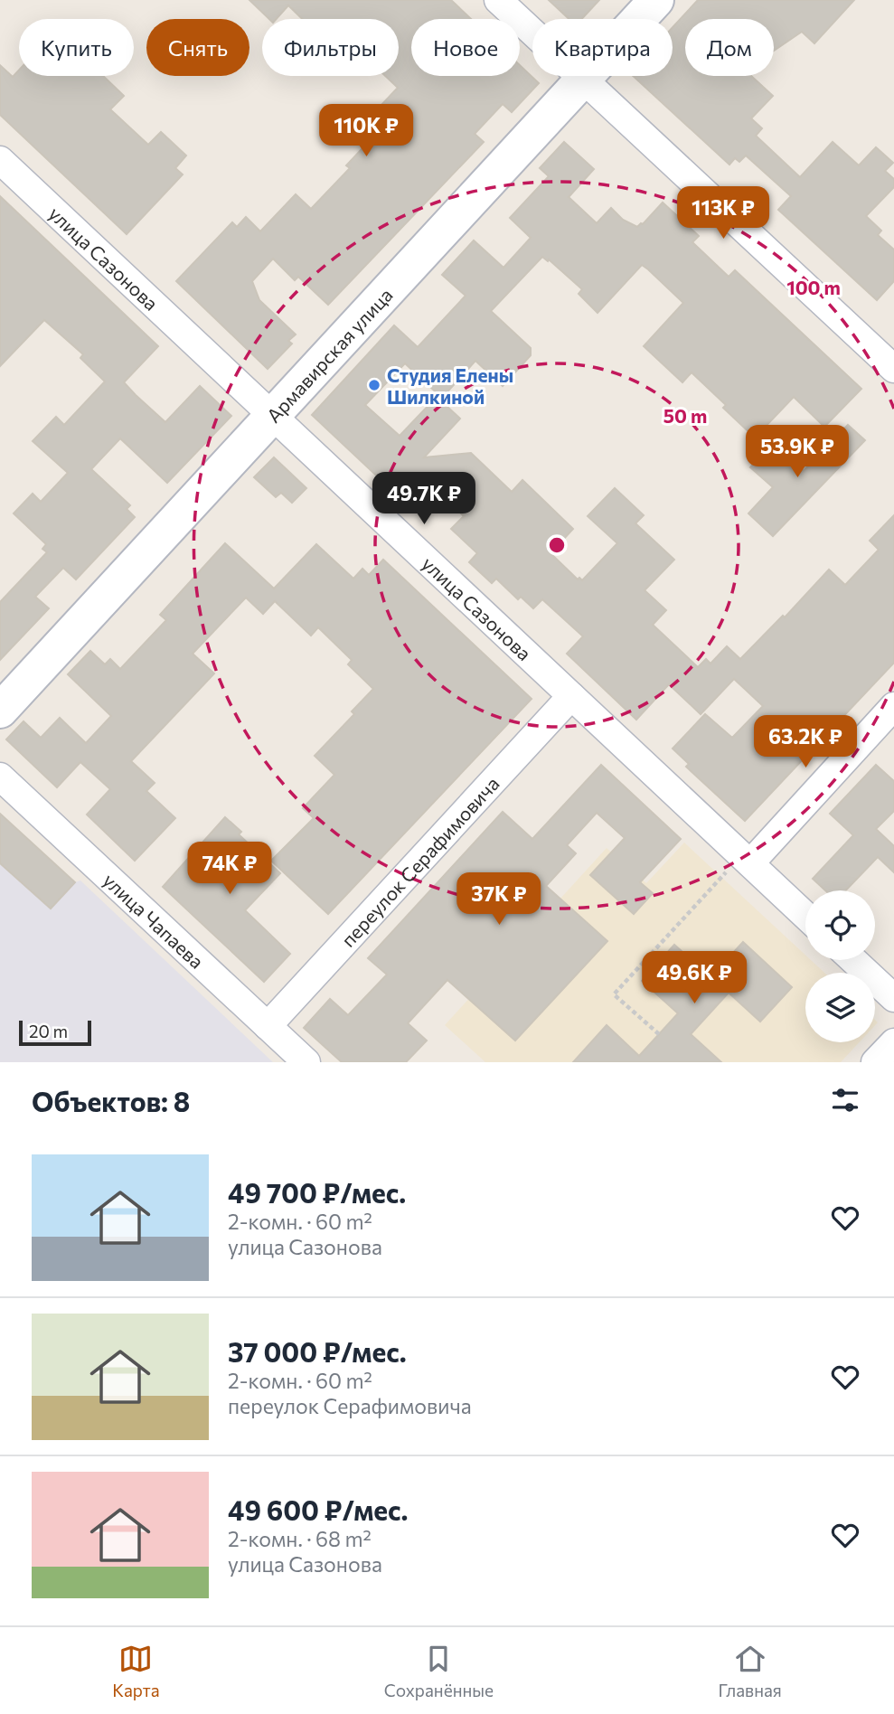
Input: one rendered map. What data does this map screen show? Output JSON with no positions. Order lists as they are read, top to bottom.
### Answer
{
  "streets": {
    "street": [
      "улица Сазонова",
      "Армавирская улица",
      "переулок Серафимовича",
      "улица Чапаева"
    ]
  },
  "crossings": [
    ["улица Сазонова", "Армавирская улица"],
    ["улица Сазонова", "переулок Серафимовича"],
    ["переулок Серафимовича", "улица Чапаева"]
  ],
  "places": ["Студия Елены Шилкиной"],
  "scale_bar": "20 m",
  "page": {
    "chip": [
      "Купить",
      "Снять",
      "Фильтры",
      "Новое",
      "Квартира",
      "Дом"
    ],
    "price": [
      "110K ₽",
      "113K ₽",
      "53.9K ₽",
      "49.7K ₽",
      "63.2K ₽",
      "74K ₽",
      "37K ₽",
      "49.6K ₽"
    ],
    "scale": "20 m",
    "heading": "Объектов: 8",
    "list": [
      {
        "name": "49 700 ₽/мес.",
        "note": "2-комн. · 60 m² · улица Сазонова"
      },
      {
        "name": "37 000 ₽/мес.",
        "note": "2-комн. · 60 m² · переулок Серафимовича"
      },
      {
        "name": "49 600 ₽/мес.",
        "note": "2-комн. · 68 m² · улица Сазонова"
      }
    ],
    "tabs": ["Карта", "Сохранённые", "Главная"]
  },
  "rings": ["100 m", "50 m"]
}
